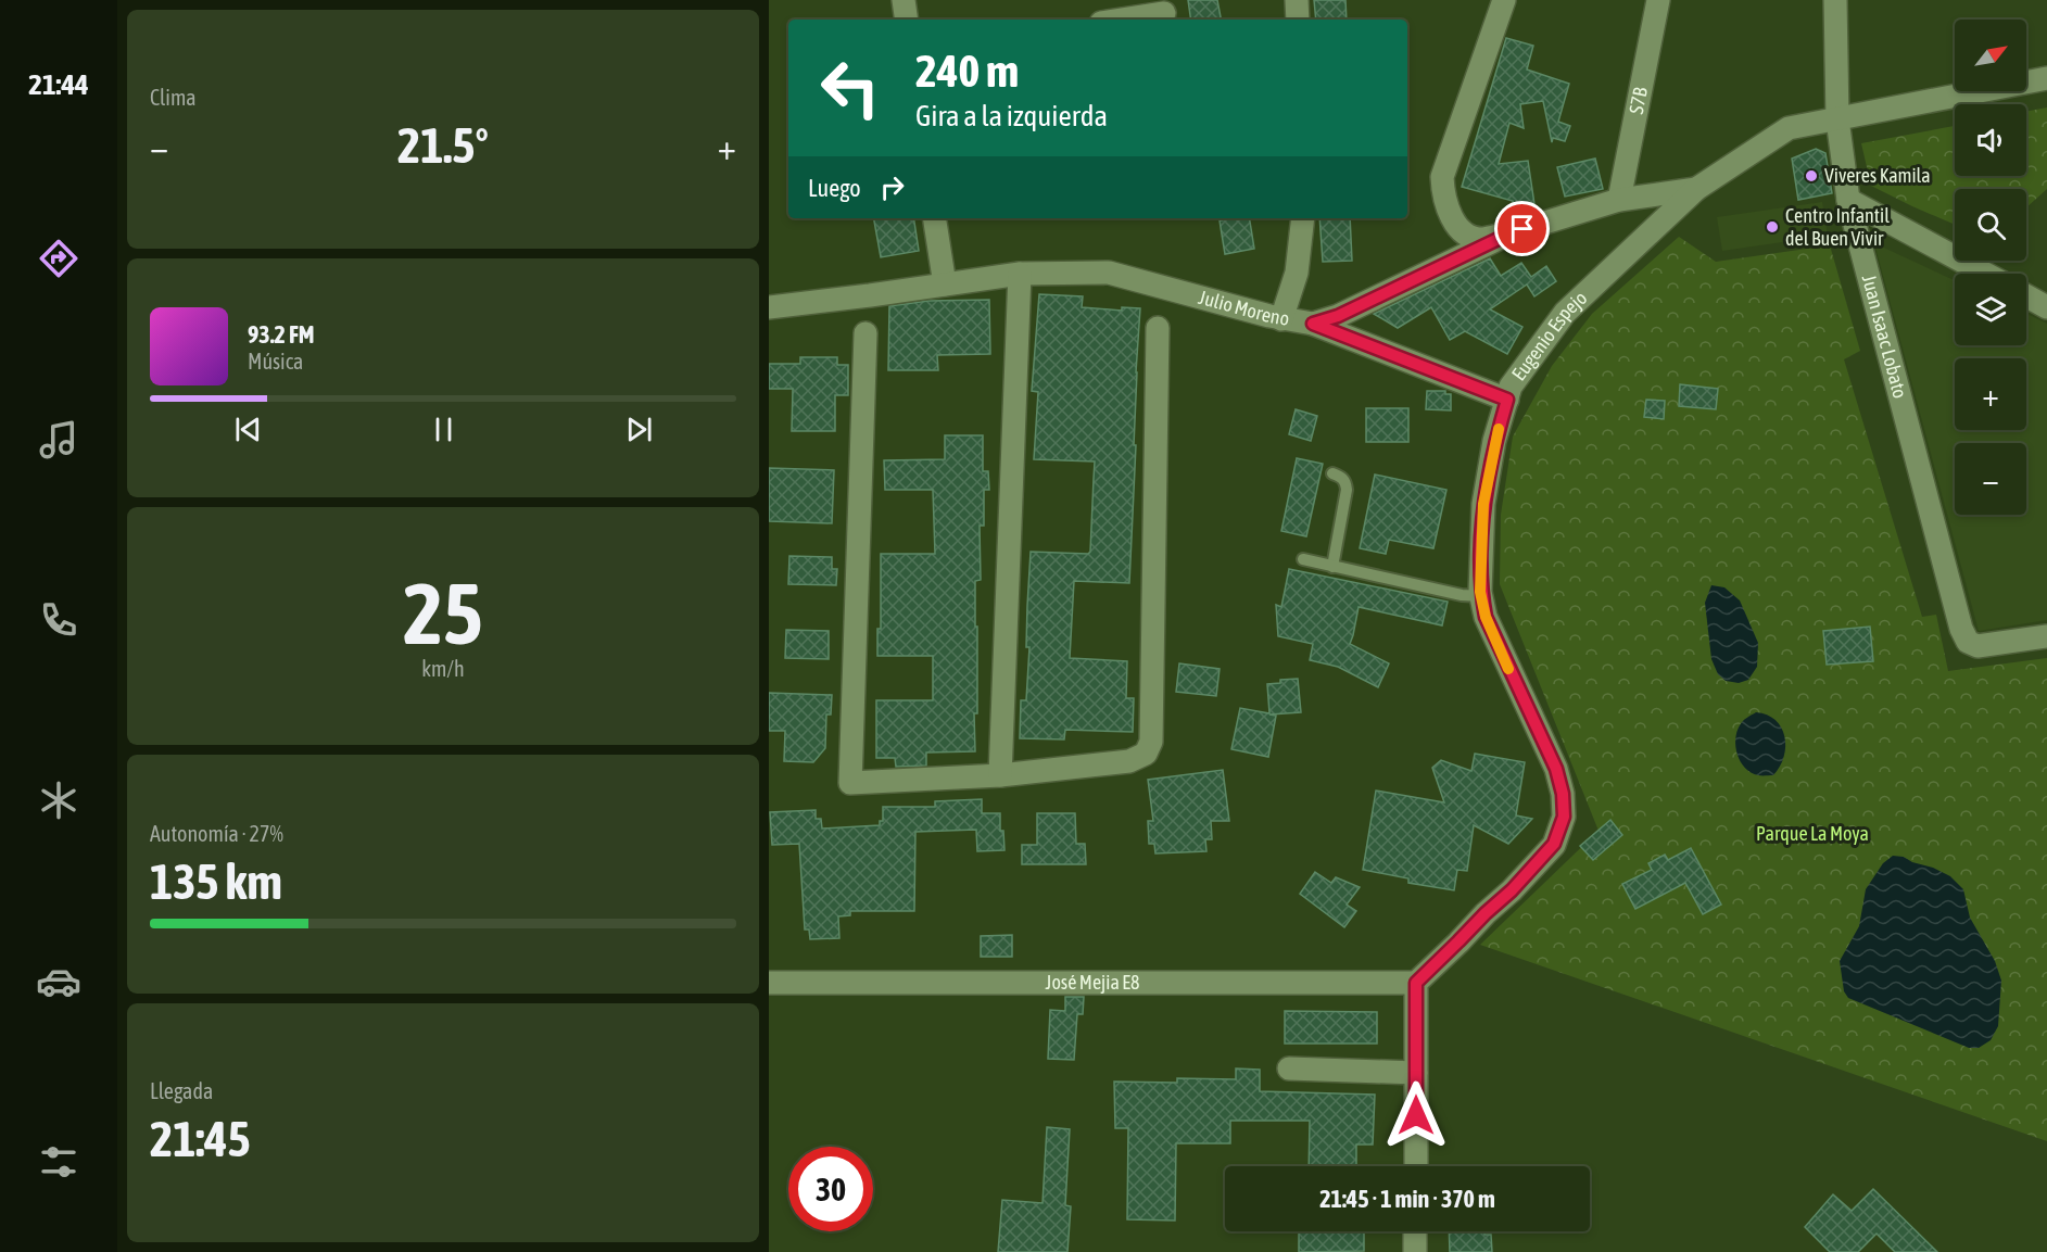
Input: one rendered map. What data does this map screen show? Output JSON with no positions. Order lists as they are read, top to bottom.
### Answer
{
  "streets": {
    "street": [
      "S7B",
      "Julio Moreno",
      "Juan Isaac Lobato",
      "Eugenio Espejo",
      "José Mejia E8"
    ]
  },
  "crossings": [
    ["S7B", "Julio Moreno"],
    ["Julio Moreno", "Eugenio Espejo"],
    ["Juan Isaac Lobato", "Eugenio Espejo"],
    ["Eugenio Espejo", "José Mejia E8"]
  ],
  "parks": ["Parque La Moya"],
  "places": ["Viveres Kamila", "Centro Infantil del Buen Vivir"],
  "north": "top right",
  "page": {
    "tabs": "21:44",
    "tile": [
      "Clima",
      ["25", "km/h"],
      ["Autonomía · 27%", "135 km"],
      ["Llegada", "21:45"]
    ],
    "map_buttons": ["+", "−"],
    "turn": ["240 m", "Gira a la izquierda"],
    "heat": ["−", "21.5°", "+"],
    "then": "Luego",
    "song": ["93.2 FM", "Música"],
    "limit": "30",
    "trip": "21:45 · 1 min · 370 m"
  }
}
